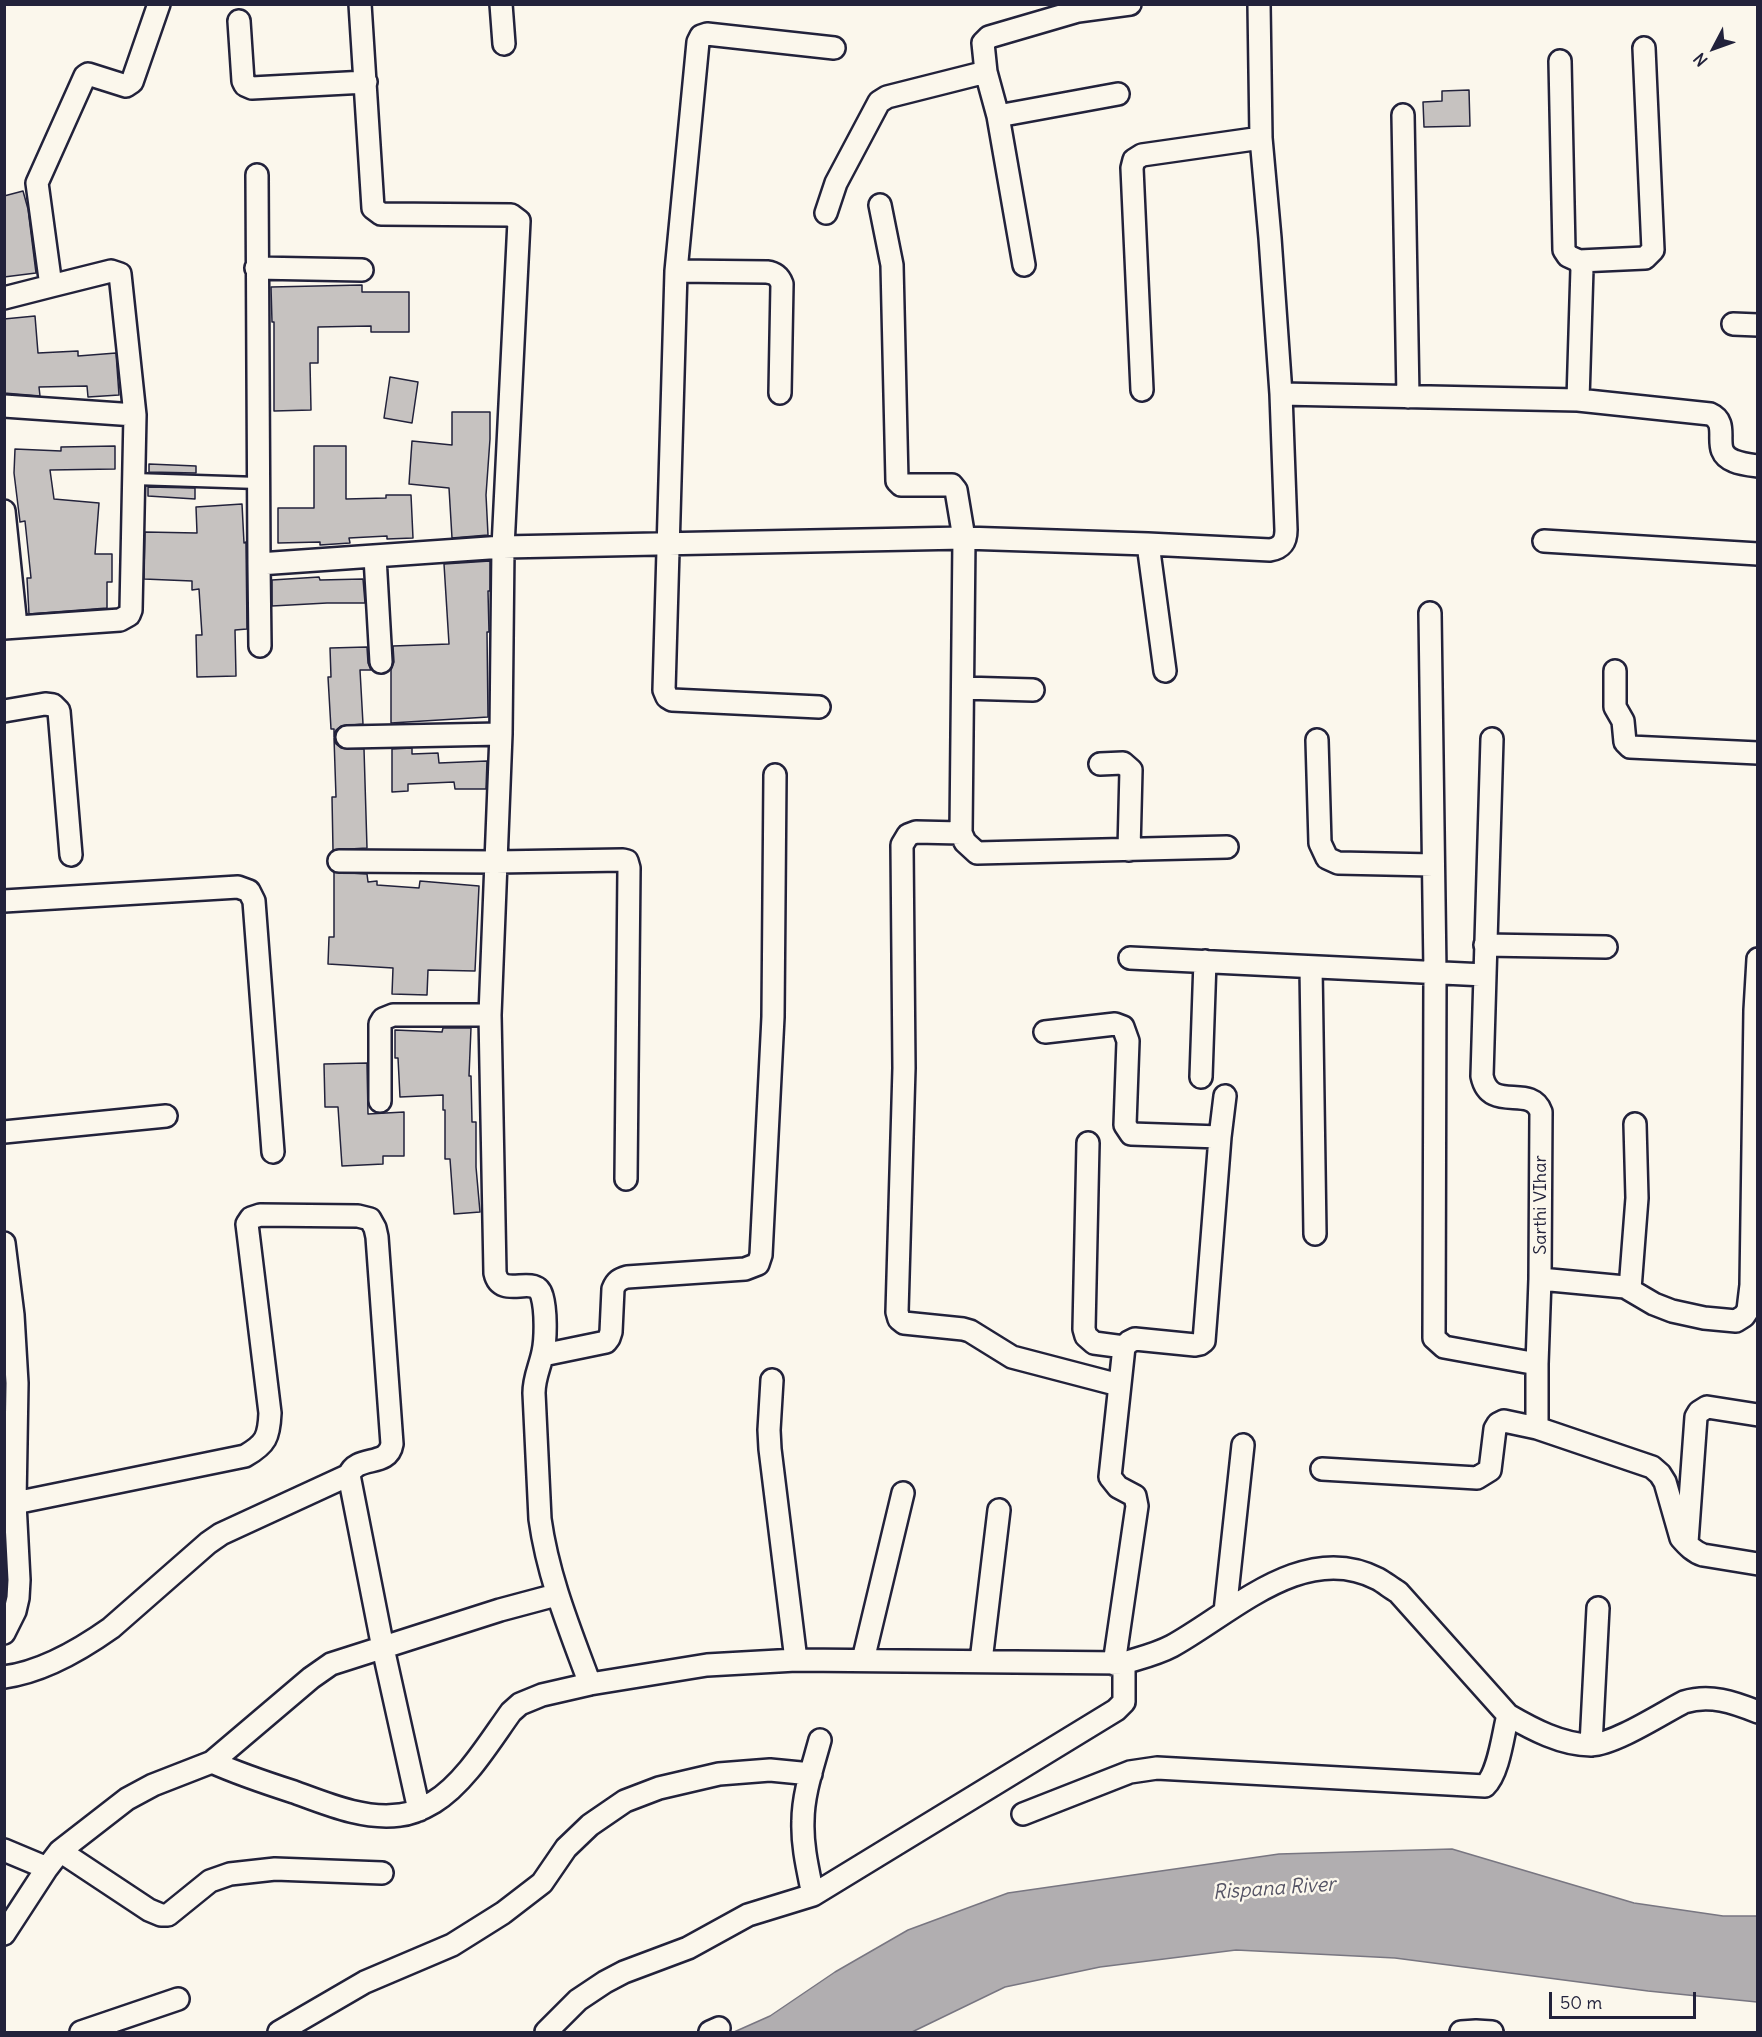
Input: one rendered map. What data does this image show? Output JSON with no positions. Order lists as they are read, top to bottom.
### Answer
{
  "streets": {
    "street": ["Sarthi VIhar"]
  },
  "water": ["Rispana River"],
  "scale_bar": "50 m",
  "north": "bottom left"
}
